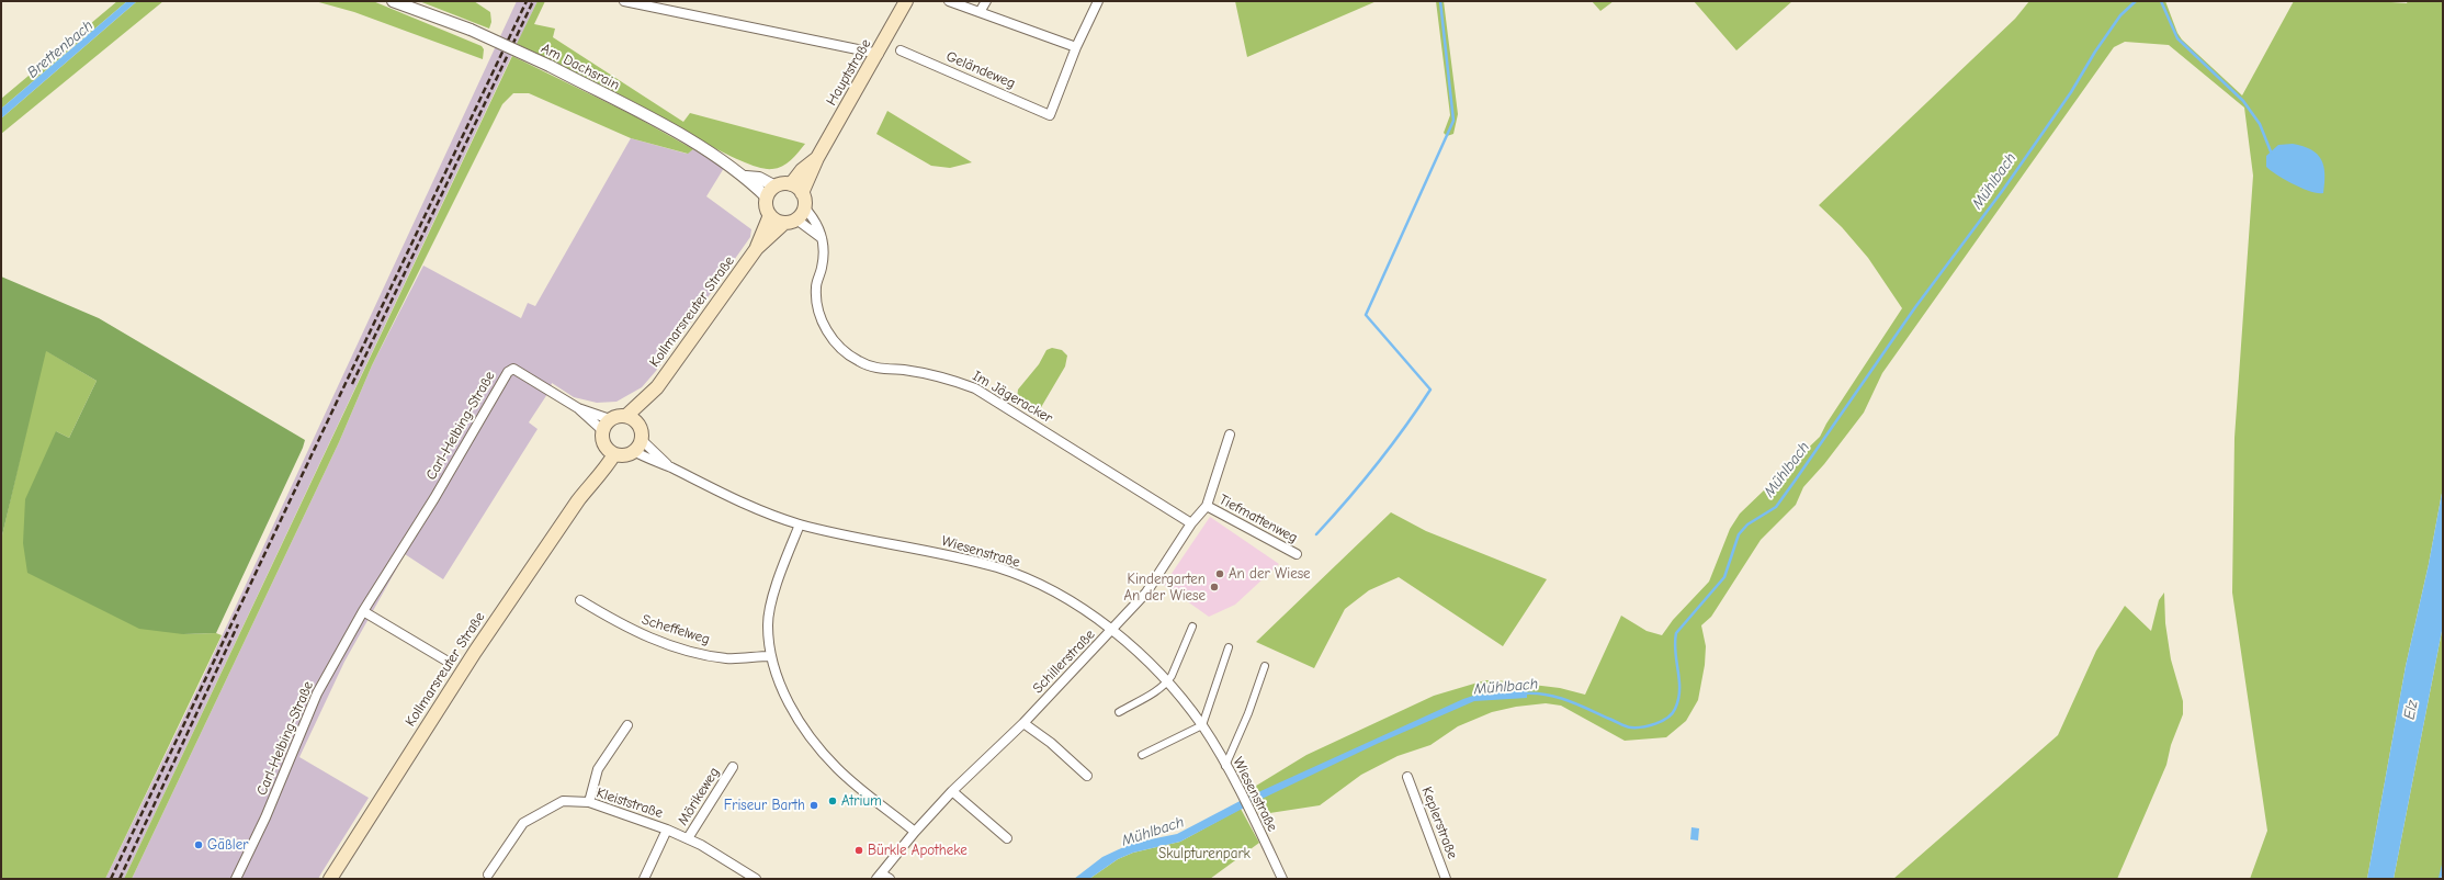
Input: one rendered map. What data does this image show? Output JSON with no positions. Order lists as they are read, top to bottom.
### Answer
{
  "streets": {
    "main road": ["Hauptstraße", "Kollmarsreuter Straße"],
    "street": [
      "Am Dachsrain",
      "Geländeweg",
      "Im Jägeracker",
      "Carl-Helbing-Straße",
      "Tiefmattenweg",
      "Wiesenstraße",
      "Scheffelweg",
      "Schillerstraße",
      "Mörikeweg",
      "Kleiststraße",
      "Keplerstraße"
    ]
  },
  "crossings": [
    ["Am Dachsrain", "Hauptstraße"],
    ["Am Dachsrain", "Kollmarsreuter Straße"],
    ["Am Dachsrain", "Im Jägeracker"],
    ["Hauptstraße", "Kollmarsreuter Straße"],
    ["Hauptstraße", "Im Jägeracker"],
    ["Kollmarsreuter Straße", "Im Jägeracker"],
    ["Kollmarsreuter Straße", "Carl-Helbing-Straße"],
    ["Kollmarsreuter Straße", "Wiesenstraße"],
    ["Im Jägeracker", "Schillerstraße"],
    ["Carl-Helbing-Straße", "Wiesenstraße"],
    ["Tiefmattenweg", "Schillerstraße"],
    ["Wiesenstraße", "Schillerstraße"],
    ["Mörikeweg", "Kleiststraße"]
  ],
  "water": ["Brettenbach", "Mühlbach", "Elz"],
  "parks": ["Skulpturenpark"],
  "places": [
    "An der Wiese",
    "Kindergarten An der Wiese",
    "Atrium",
    "Friseur Barth",
    "Gäßler",
    "Bürkle Apotheke"
  ]
}
